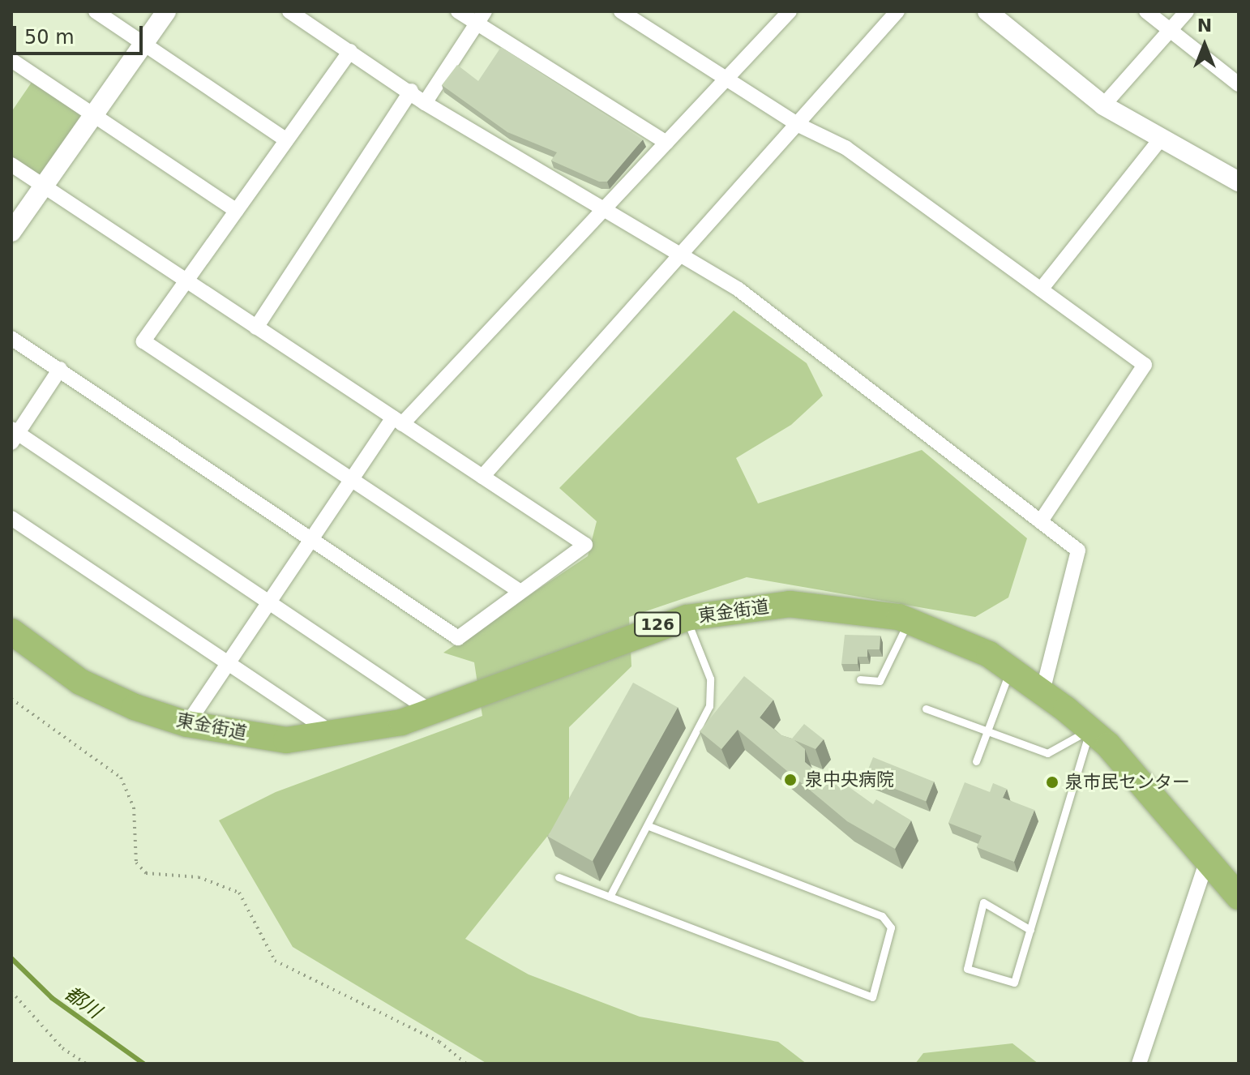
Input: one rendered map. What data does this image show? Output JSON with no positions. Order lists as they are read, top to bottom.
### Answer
{
  "streets": {
    "highway": ["東金街道", "126"]
  },
  "water": ["都川"],
  "places": ["泉中央病院", "泉市民センター"],
  "scale_bar": "50 m",
  "north": "top"
}
